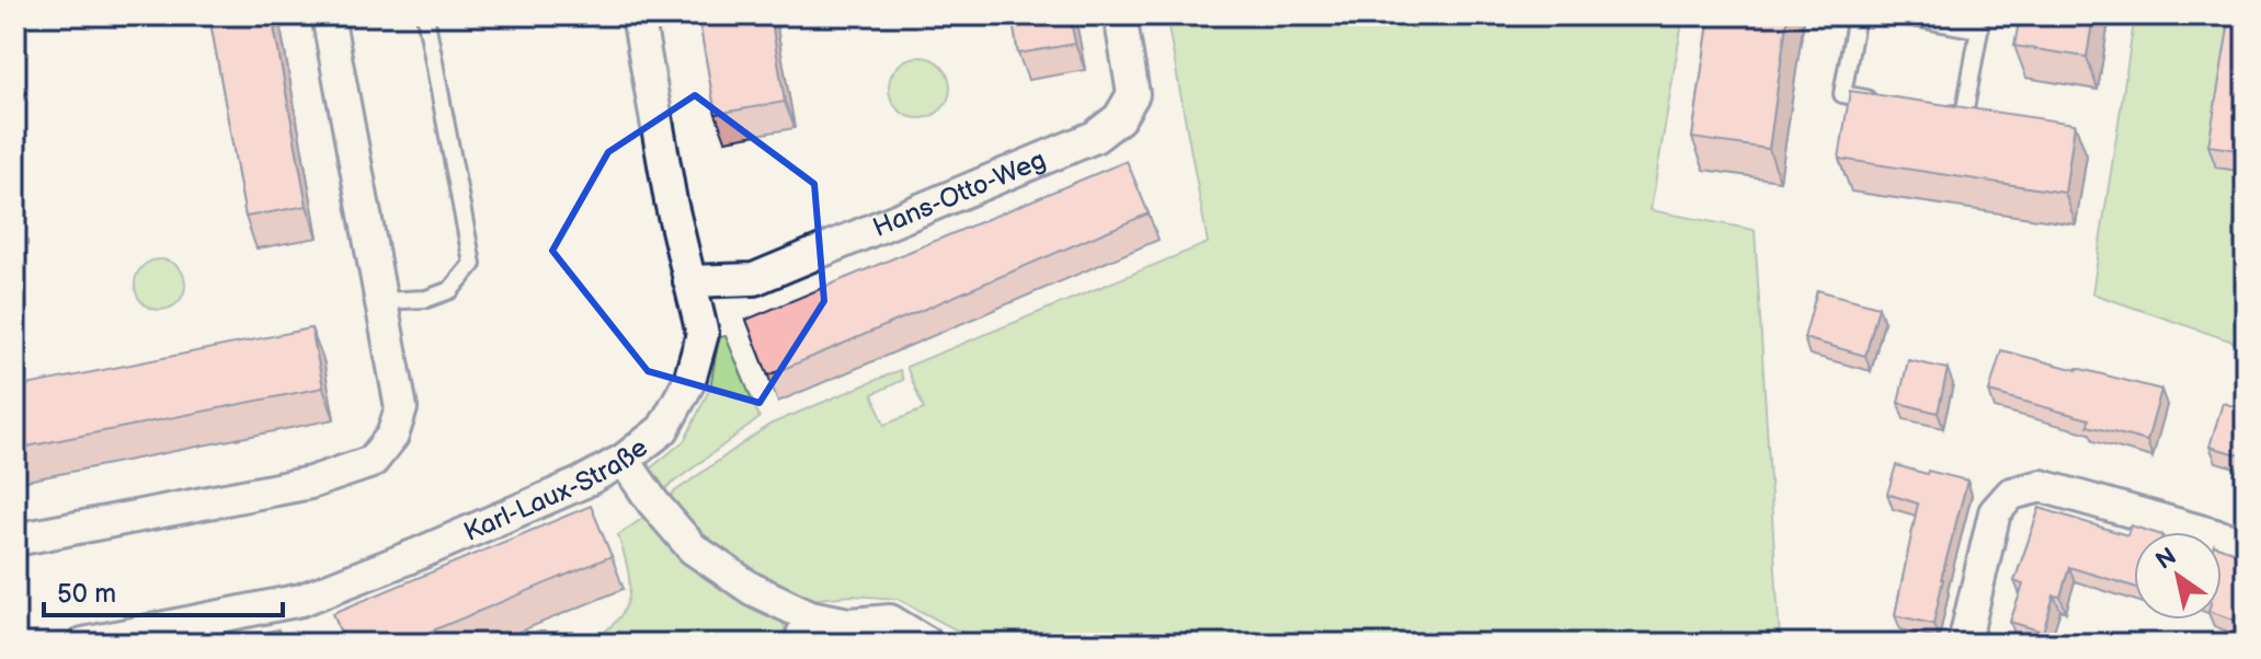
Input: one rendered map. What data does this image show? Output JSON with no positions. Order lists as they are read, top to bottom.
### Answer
{
  "streets": {
    "street": ["Hans-Otto-Weg", "Karl-Laux-Straße"]
  },
  "crossings": [
    ["Hans-Otto-Weg", "Karl-Laux-Straße"]
  ],
  "scale_bar": "50 m",
  "north": "top left"
}
